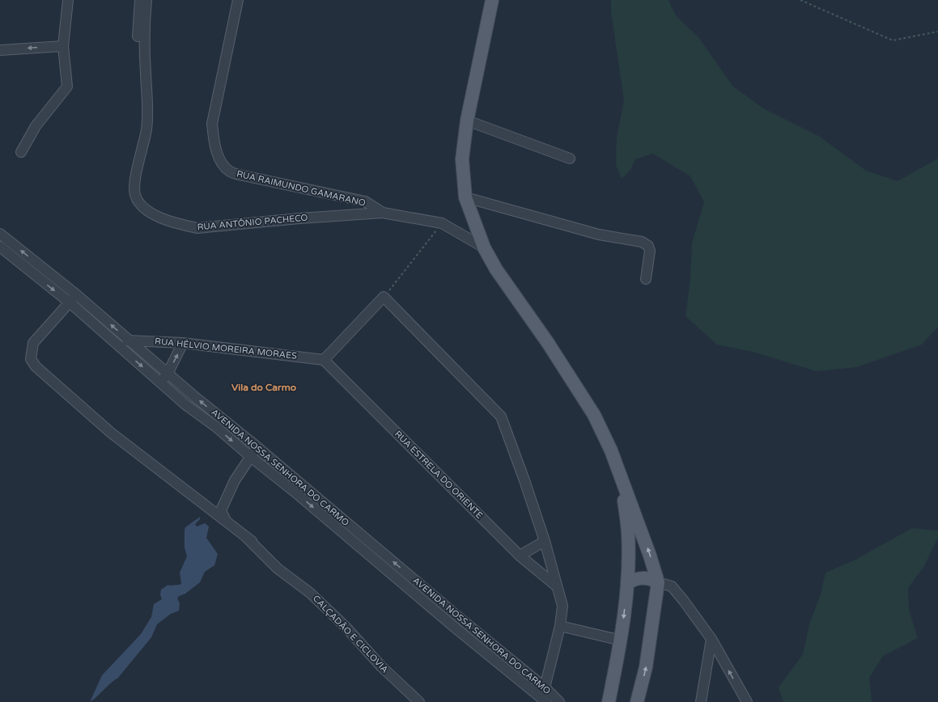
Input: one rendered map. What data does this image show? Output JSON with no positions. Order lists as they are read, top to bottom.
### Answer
{
  "streets": {
    "street": [
      "RUA RAIMUNDO GAMARANO",
      "RUA ANTÔNIO PACHECO",
      "RUA HÉLVIO MOREIRA MORAES",
      "AVENIDA NOSSA SENHORA DO CARMO",
      "RUA ESTRELA DO ORIENTE",
      "CALÇADÃO E CICLOVIA"
    ]
  },
  "crossings": [
    ["RUA RAIMUNDO GAMARANO", "RUA ANTÔNIO PACHECO"],
    ["RUA HÉLVIO MOREIRA MORAES", "AVENIDA NOSSA SENHORA DO CARMO"],
    ["RUA HÉLVIO MOREIRA MORAES", "RUA ESTRELA DO ORIENTE"]
  ],
  "districts": ["Vila do Carmo"]
}
